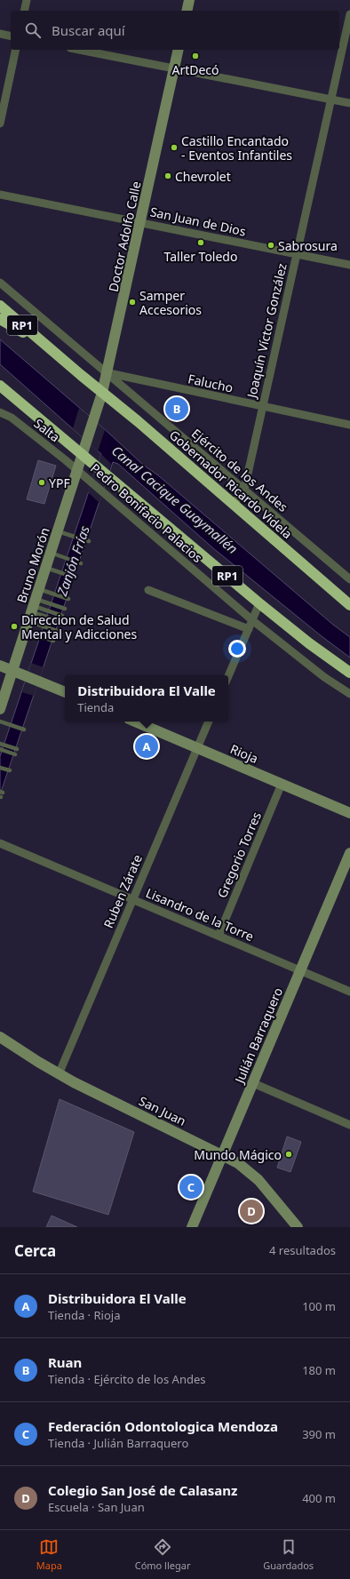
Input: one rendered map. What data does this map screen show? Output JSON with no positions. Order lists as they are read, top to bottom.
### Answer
{
  "streets": {
    "highway": ["RP1", "Gobernador Ricardo Videla"],
    "street": [
      "San Juan de Dios",
      "Doctor Adolfo Calle",
      "Joaquín Víctor González",
      "Falucho",
      "Salta",
      "Ejército de los Andes",
      "Pedro Bonifacio Palacios",
      "Bruno Morón",
      "Rioja",
      "Gregorio Torres",
      "Ruben Zárate",
      "Lisandro de la Torre",
      "Julián Barraquero",
      "San Juan"
    ]
  },
  "crossings": [
    ["San Juan de Dios", "Doctor Adolfo Calle"],
    ["San Juan de Dios", "Joaquín Víctor González"],
    ["Doctor Adolfo Calle", "Falucho"],
    ["Doctor Adolfo Calle", "Ejército de los Andes"],
    ["Doctor Adolfo Calle", "Gobernador Ricardo Videla"],
    ["Doctor Adolfo Calle", "Bruno Morón"],
    ["RP1", "Bruno Morón"],
    ["Joaquín Víctor González", "Falucho"],
    ["Joaquín Víctor González", "Ejército de los Andes"],
    ["Joaquín Víctor González", "Gobernador Ricardo Videla"],
    ["Falucho", "Ejército de los Andes"],
    ["Salta", "Pedro Bonifacio Palacios"],
    ["Salta", "Bruno Morón"],
    ["Pedro Bonifacio Palacios", "Bruno Morón"],
    ["Rioja", "Gregorio Torres"],
    ["Rioja", "Ruben Zárate"],
    ["Gregorio Torres", "Lisandro de la Torre"],
    ["Ruben Zárate", "Lisandro de la Torre"],
    ["Ruben Zárate", "San Juan"],
    ["Lisandro de la Torre", "Julián Barraquero"],
    ["Julián Barraquero", "San Juan"]
  ],
  "water": ["Canal Cacique Guaymallén", "Zanjón Frías"],
  "places": [
    "ArtDecó",
    "Castillo Encantado - Eventos Infantiles",
    "Chevrolet",
    "Taller Toledo",
    "Sabrosura",
    "Samper Accesorios",
    "YPF",
    "Direccion de Salud Mental y Adicciones",
    "Mundo Mágico"
  ],
  "page": {
    "search": "Buscar aquí",
    "pins": [
      "B",
      "A",
      "C",
      "D"
    ],
    "popup": ["Distribuidora El Valle", "Tienda"],
    "heading": ["Cerca", "4 resultados"],
    "list": [
      {
        "mark": "A",
        "name": "Distribuidora El Valle",
        "note": "Tienda · Rioja",
        "value": "100 m"
      },
      {
        "mark": "B",
        "name": "Ruan",
        "note": "Tienda · Ejército de los Andes",
        "value": "180 m"
      },
      {
        "mark": "C",
        "name": "Federación Odontologica Mendoza",
        "note": "Tienda · Julián Barraquero",
        "value": "390 m"
      },
      {
        "mark": "D",
        "name": "Colegio San José de Calasanz",
        "note": "Escuela · San Juan",
        "value": "400 m"
      }
    ],
    "nav": ["Mapa", "Cómo llegar", "Guardados"]
  }
}
